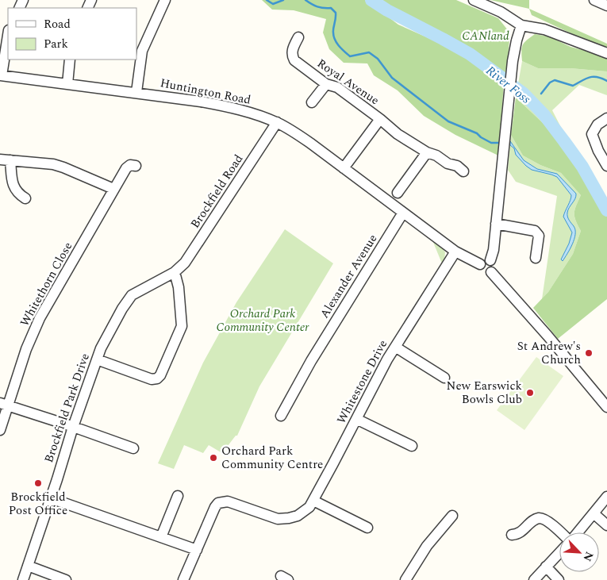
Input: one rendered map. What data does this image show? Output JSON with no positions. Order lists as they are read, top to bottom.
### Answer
{
  "streets": {
    "street": [
      "Royal Avenue",
      "Huntington Road",
      "Brockfield Road",
      "Alexander Avenue",
      "Whitethorn Close",
      "Whitestone Drive",
      "Brockfield Park Drive"
    ]
  },
  "crossings": [
    ["Huntington Road", "Brockfield Road"],
    ["Huntington Road", "Alexander Avenue"],
    ["Huntington Road", "Whitestone Drive"],
    ["Brockfield Road", "Brockfield Park Drive"]
  ],
  "water": ["River Foss"],
  "parks": ["CANland", "Orchard Park Community Center"],
  "places": [
    "St Andrew's Church",
    "New Earswick Bowls Club",
    "Orchard Park Community Centre",
    "Brockfield Post Office"
  ],
  "legend": ["Road", "Park"],
  "north": "bottom right"
}
